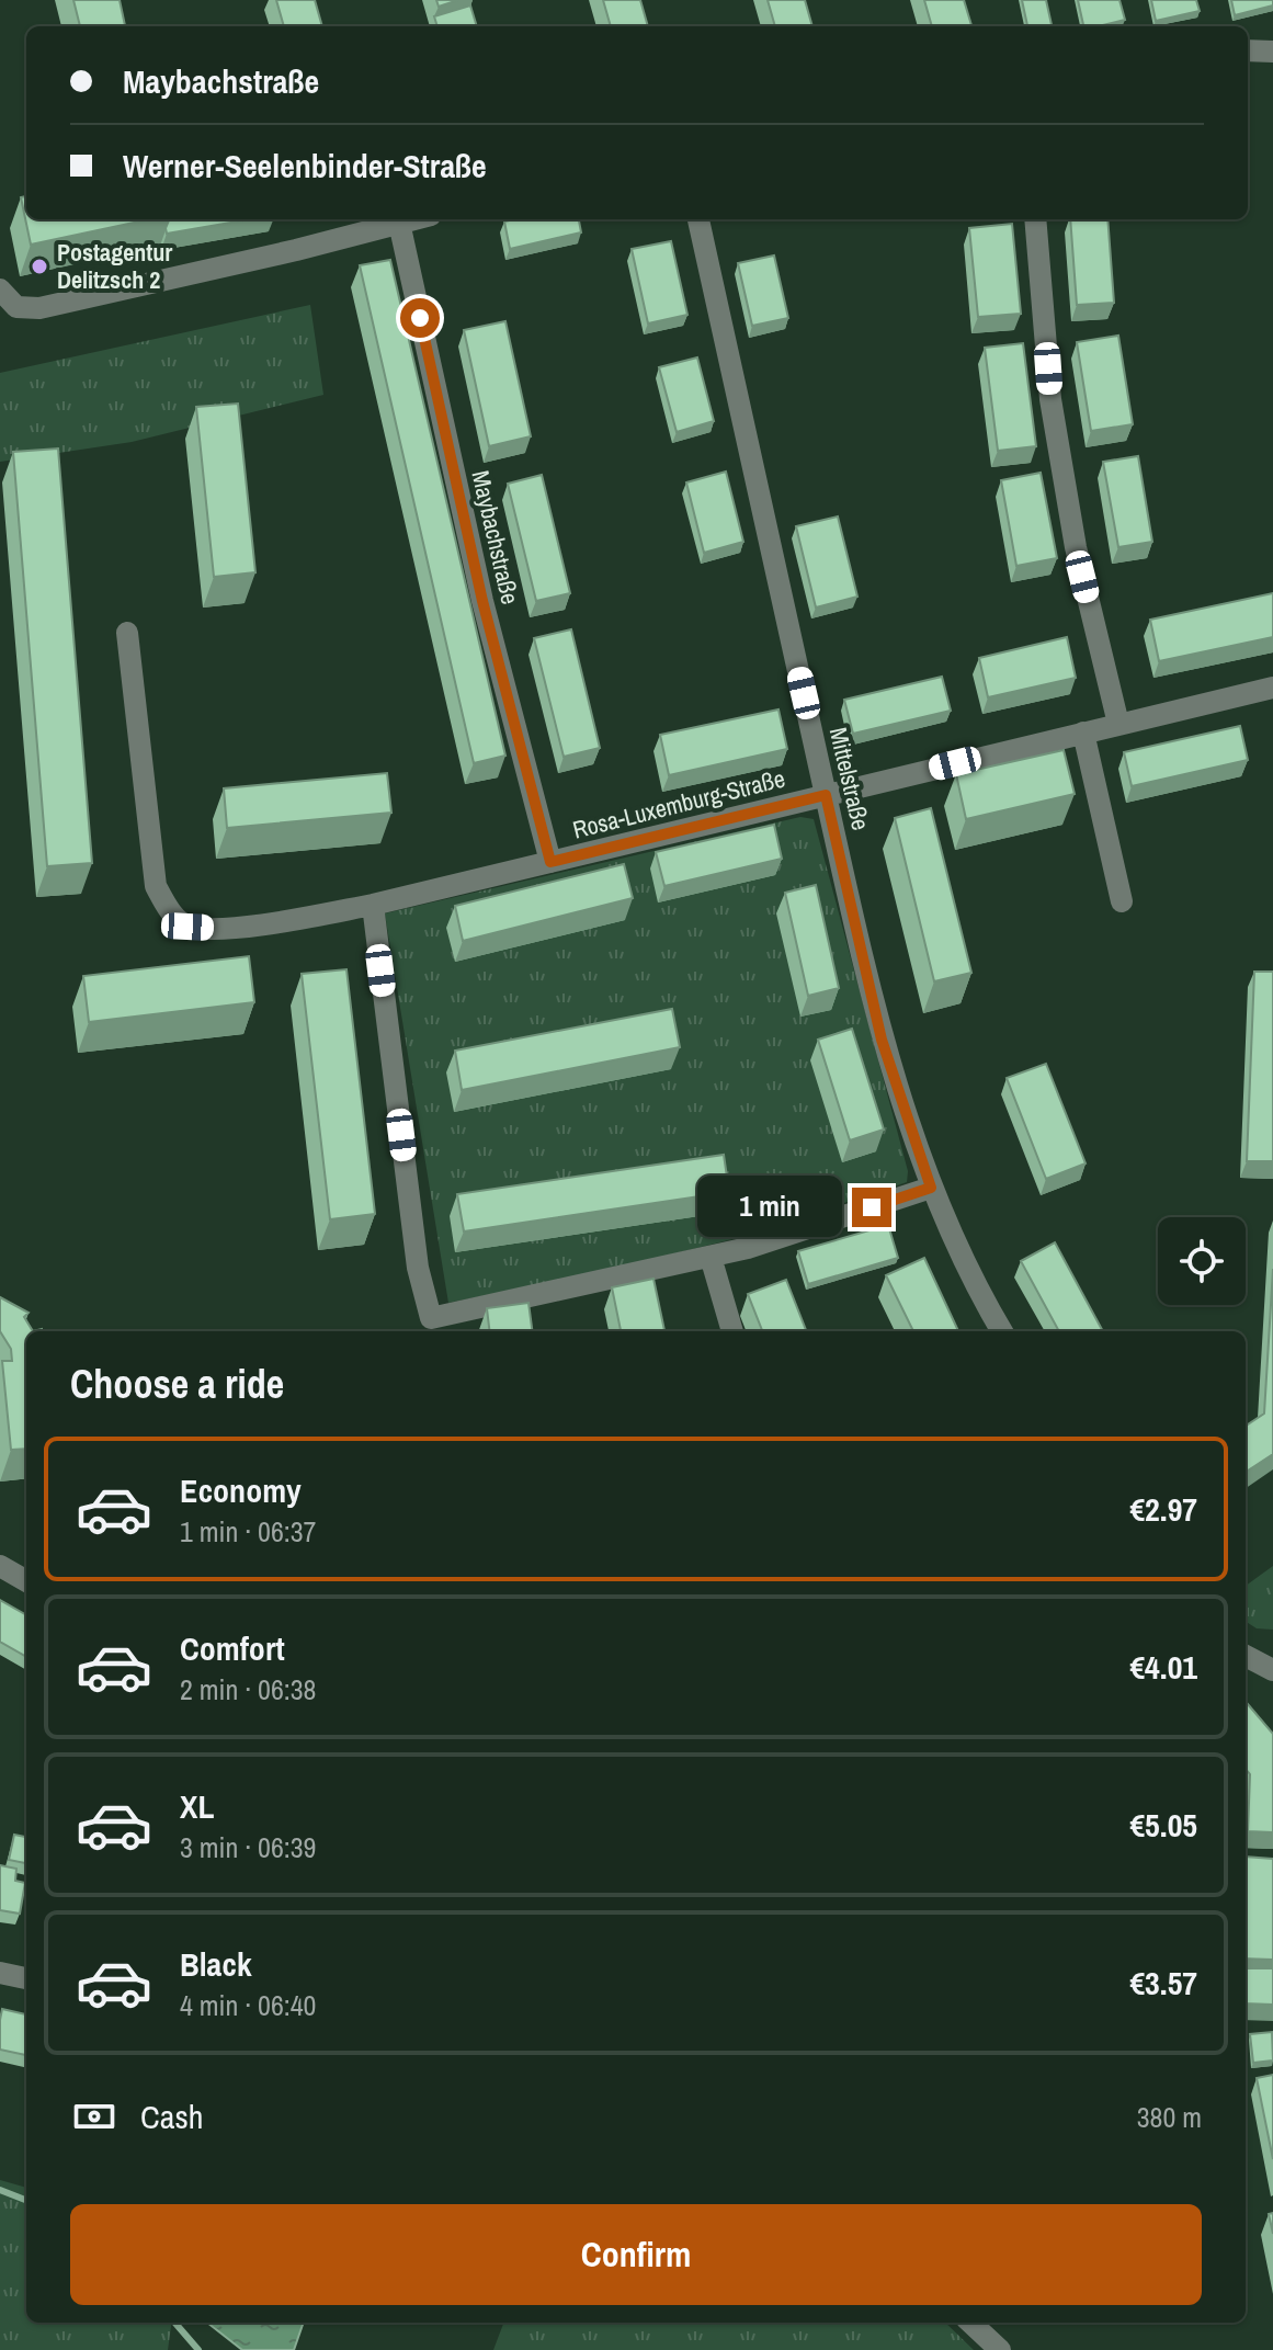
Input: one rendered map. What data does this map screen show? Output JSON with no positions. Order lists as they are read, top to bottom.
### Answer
{
  "streets": {
    "street": ["Maybachstraße", "Mittelstraße", "Rosa-Luxemburg-Straße"]
  },
  "crossings": [
    ["Maybachstraße", "Rosa-Luxemburg-Straße"],
    ["Mittelstraße", "Rosa-Luxemburg-Straße"]
  ],
  "places": ["Postagentur Delitzsch 2"],
  "page": {
    "banner": ["Maybachstraße", "Werner-Seelenbinder-Straße"],
    "bubble": "1 min",
    "heading": "Choose a ride",
    "list": [
      {
        "name": "Economy",
        "note": "1 min · 06:37",
        "value": "€2.97"
      },
      {
        "name": "Comfort",
        "note": "2 min · 06:38",
        "value": "€4.01"
      },
      {
        "name": "XL",
        "note": "3 min · 06:39",
        "value": "€5.05"
      },
      {
        "name": "Black",
        "note": "4 min · 06:40",
        "value": "€3.57"
      }
    ],
    "pay": ["Cash", "380 m"],
    "buttons": "Confirm"
  }
}
